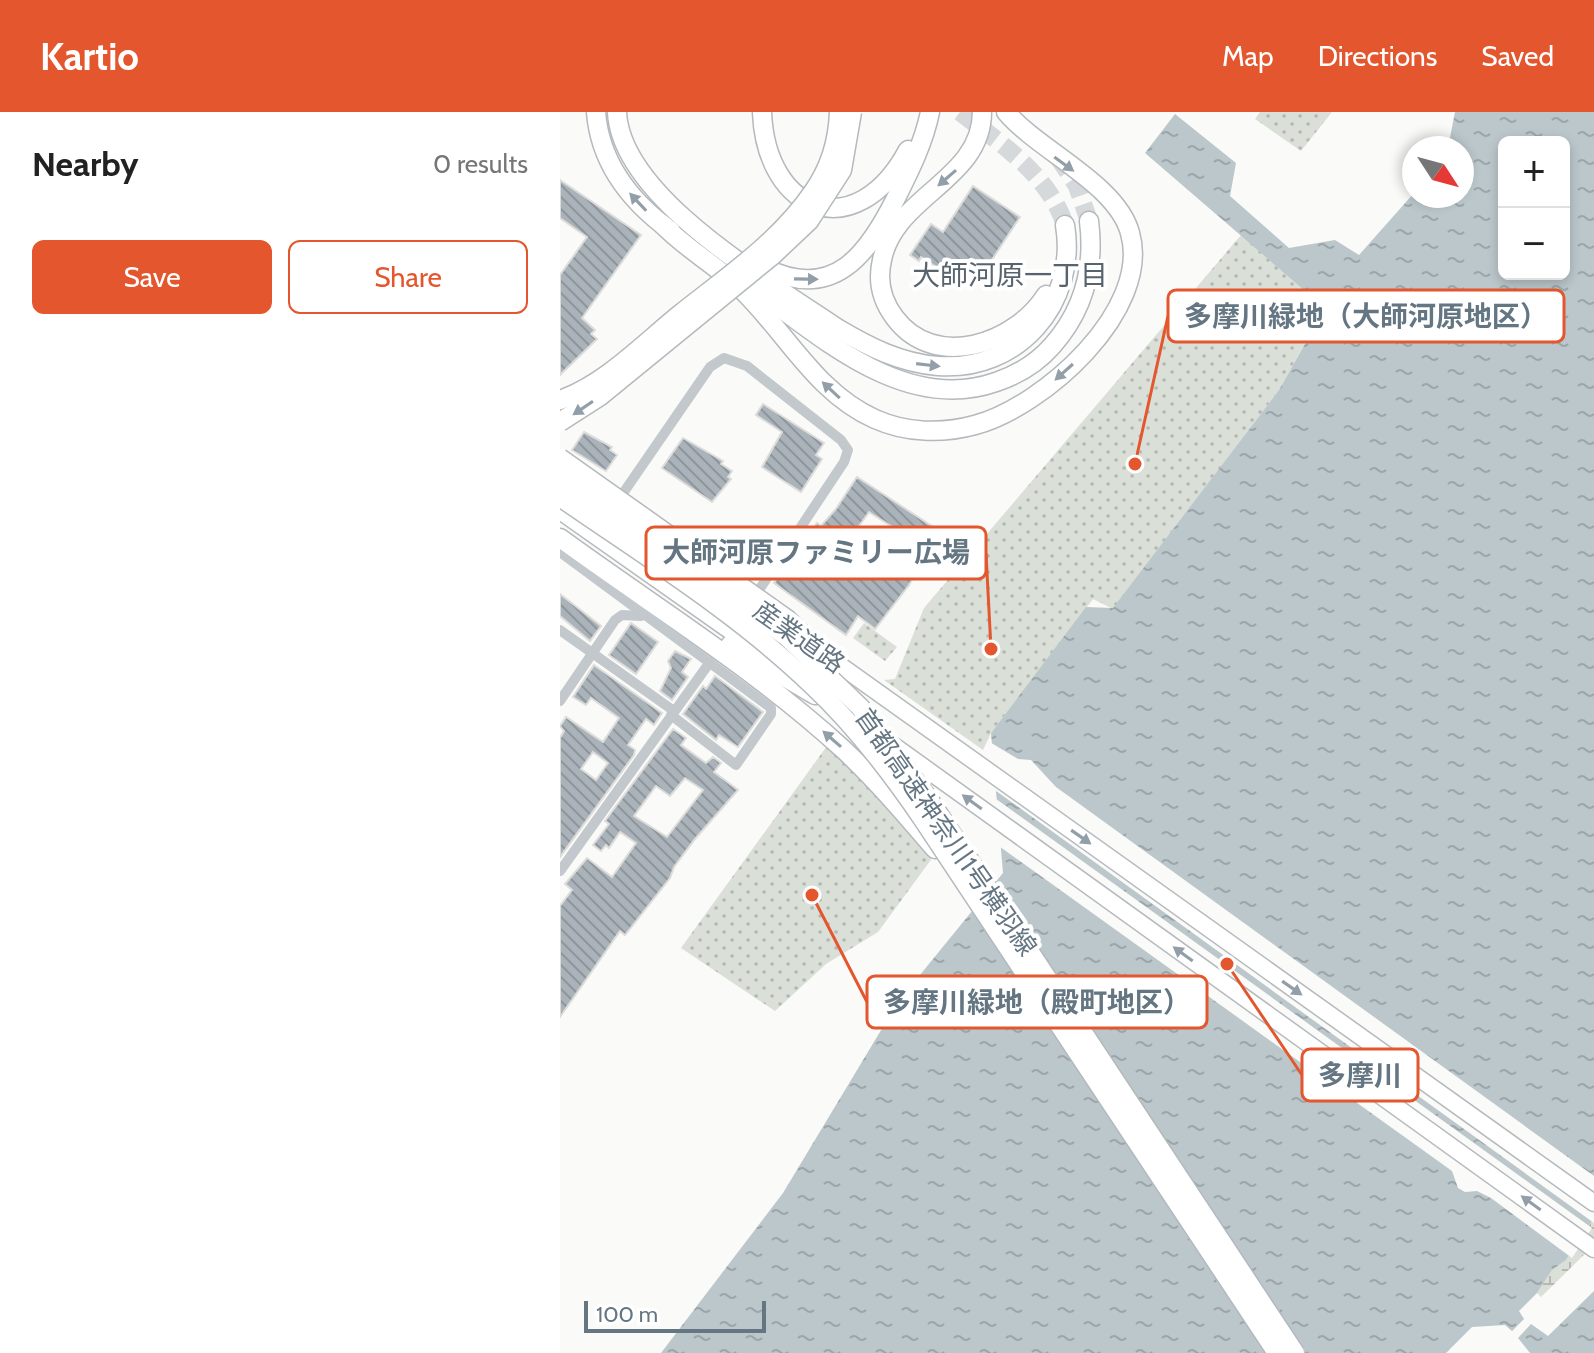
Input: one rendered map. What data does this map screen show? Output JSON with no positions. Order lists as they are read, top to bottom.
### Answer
{
  "streets": {
    "highway": ["首都高速神奈川1号横羽線"],
    "main road": ["産業道路"]
  },
  "crossings": [
    ["産業道路", "首都高速神奈川1号横羽線"]
  ],
  "districts": ["大師河原一丁目"],
  "places": [
    "多摩川緑地（大師河原地区）",
    "大師河原ファミリー広場",
    "多摩川緑地（殿町地区）",
    "多摩川"
  ],
  "scale_bar": "100 m",
  "north": "bottom right",
  "page": {
    "header": "Kartio",
    "nav": ["Map", "Directions", "Saved"],
    "heading": ["Nearby", "0 results"],
    "map_buttons": ["+", "−"],
    "buttons": ["Save", "Share"],
    "scale": "100 m"
  }
}
